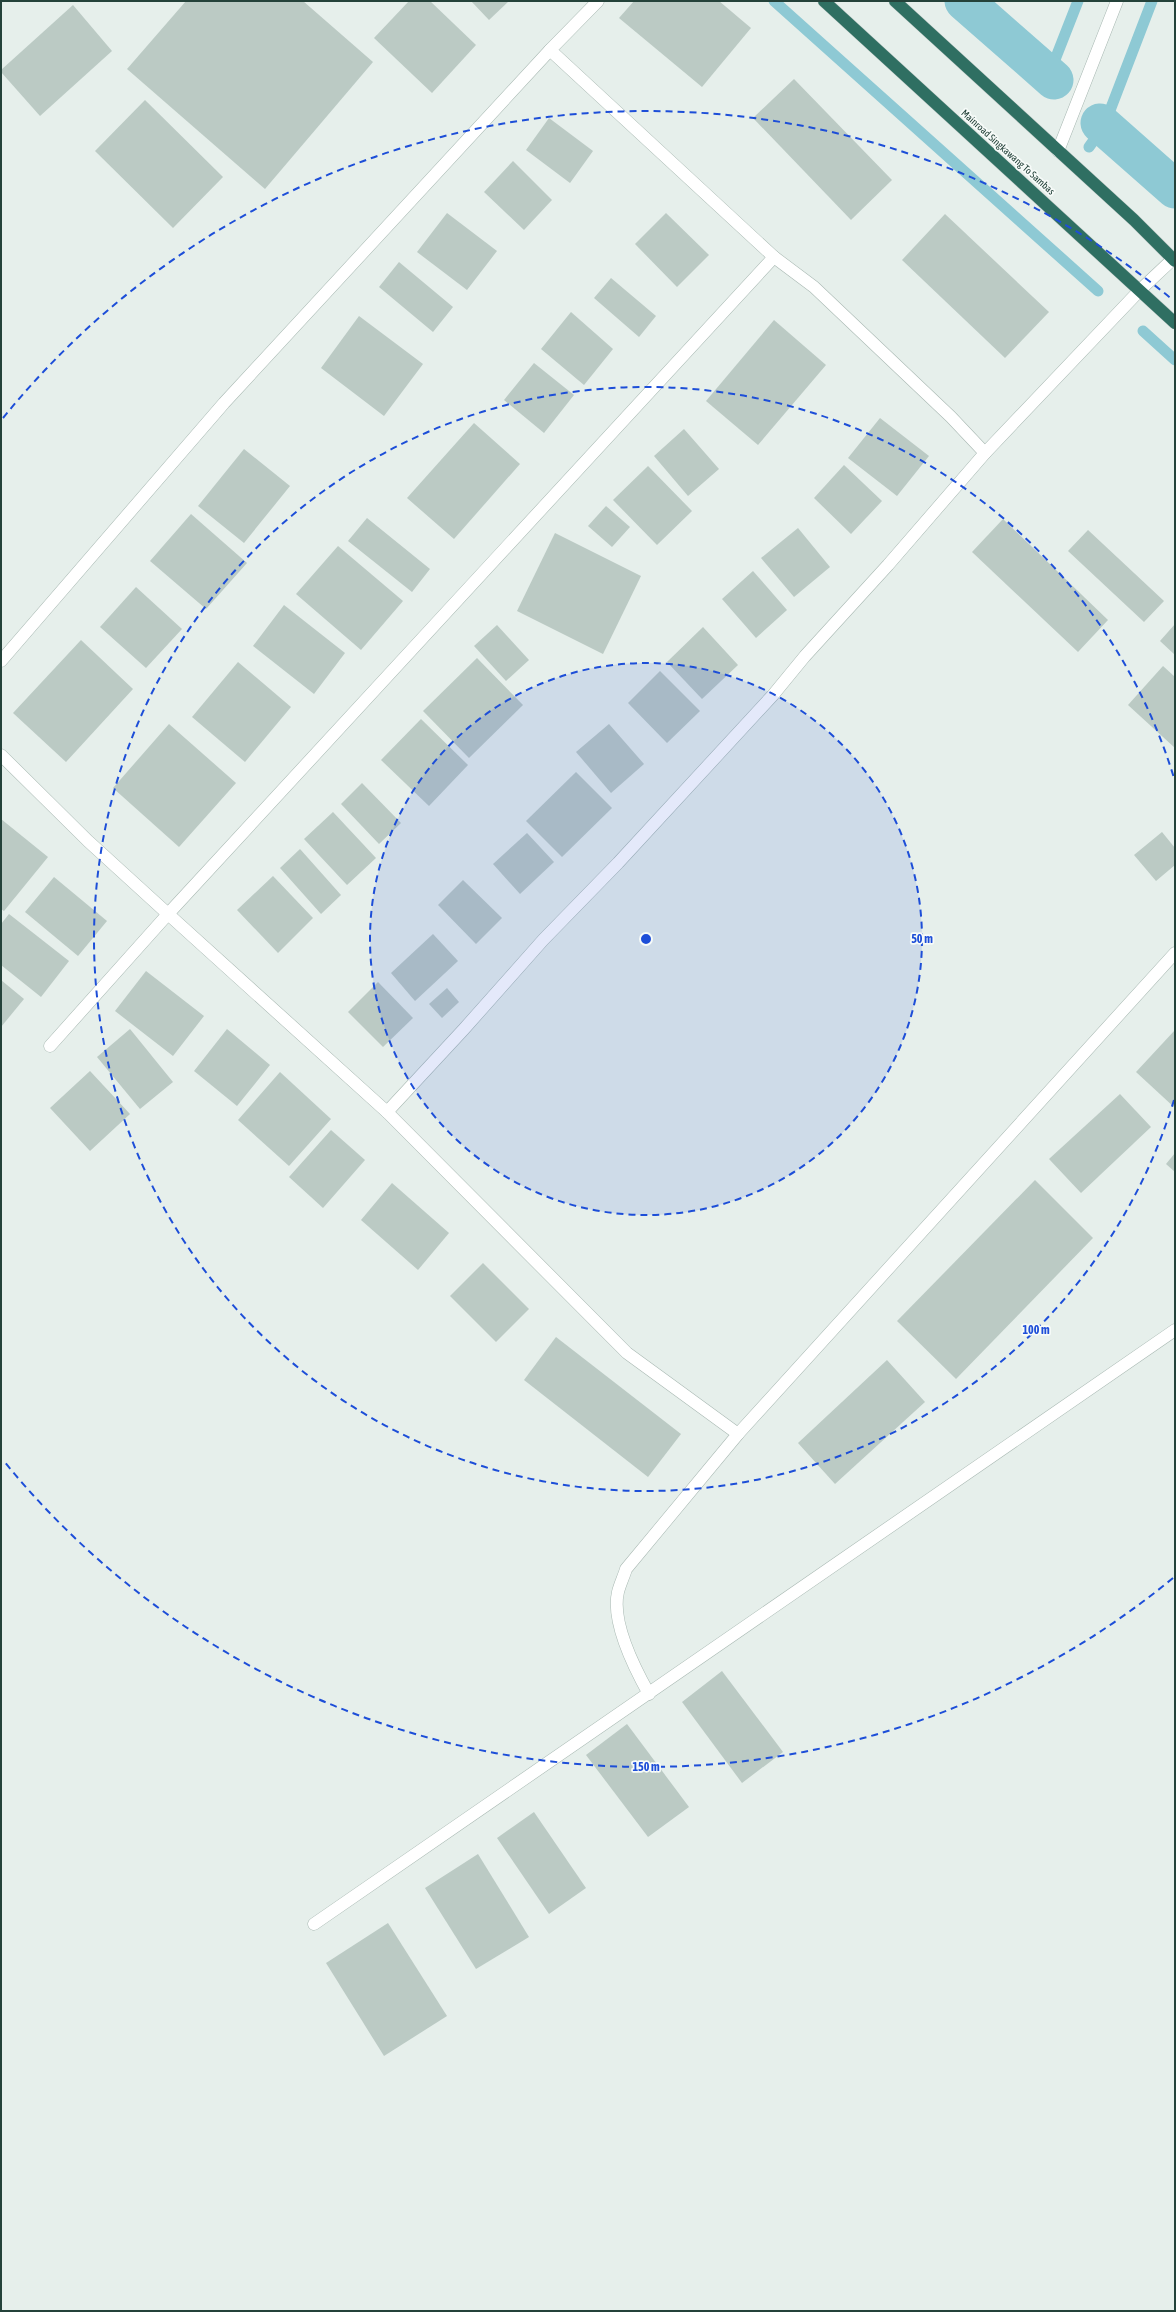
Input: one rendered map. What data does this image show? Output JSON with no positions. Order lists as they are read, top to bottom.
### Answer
{
  "streets": {
    "highway": ["Mainroad Singkawang To Sambas"]
  },
  "rings": ["50 m", "100 m", "150 m"]
}
